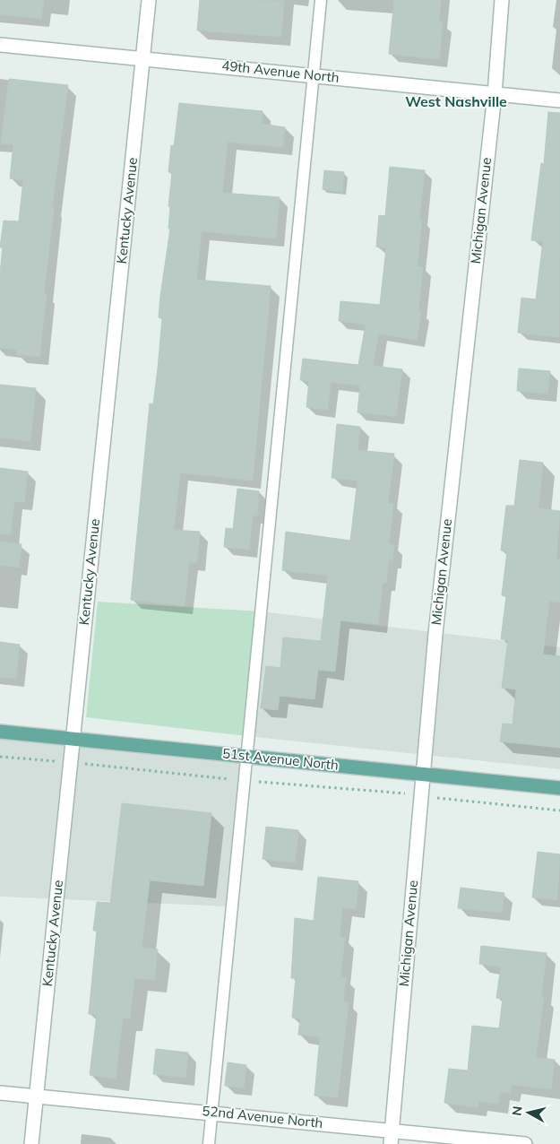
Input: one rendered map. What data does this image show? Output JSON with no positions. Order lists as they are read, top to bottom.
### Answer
{
  "streets": {
    "main road": ["51st Avenue North"],
    "street": [
      "49th Avenue North",
      "Kentucky Avenue",
      "Michigan Avenue",
      "52nd Avenue North"
    ]
  },
  "crossings": [
    ["49th Avenue North", "Kentucky Avenue"],
    ["49th Avenue North", "Michigan Avenue"],
    ["Kentucky Avenue", "51st Avenue North"],
    ["Kentucky Avenue", "52nd Avenue North"],
    ["Michigan Avenue", "51st Avenue North"],
    ["Michigan Avenue", "52nd Avenue North"]
  ],
  "districts": ["West Nashville"],
  "north": "left"
}
